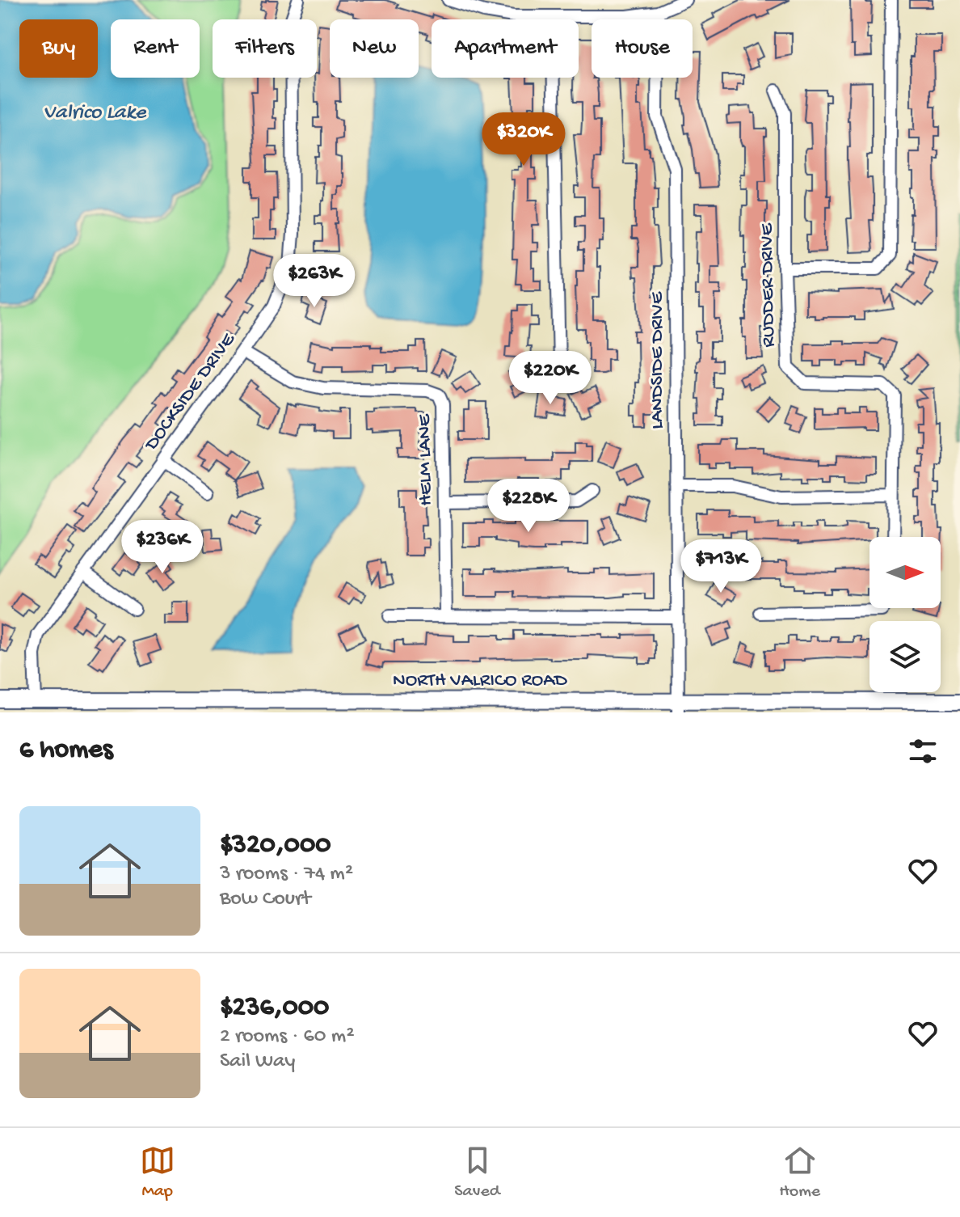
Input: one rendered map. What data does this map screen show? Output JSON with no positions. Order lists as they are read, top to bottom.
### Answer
{
  "streets": {
    "street": [
      "RUDDER DRIVE",
      "LANDSIDE DRIVE",
      "DOCKSIDE DRIVE",
      "HELM LANE",
      "NORTH VALRICO ROAD"
    ]
  },
  "crossings": [
    ["LANDSIDE DRIVE", "NORTH VALRICO ROAD"],
    ["DOCKSIDE DRIVE", "HELM LANE"],
    ["DOCKSIDE DRIVE", "NORTH VALRICO ROAD"]
  ],
  "water": ["Valrico Lake"],
  "north": "right",
  "page": {
    "chip": [
      "Buy",
      "Rent",
      "Filters",
      "New",
      "Apartment",
      "House"
    ],
    "price": [
      "$320K",
      "$263K",
      "$220K",
      "$228K",
      "$236K",
      "$713K"
    ],
    "heading": "6 homes",
    "list": [
      {
        "name": "$320,000",
        "note": "3 rooms · 74 m² · Bow Court"
      },
      {
        "name": "$236,000",
        "note": "2 rooms · 60 m² · Sail Way"
      }
    ],
    "tabs": ["Map", "Saved", "Home"]
  }
}
